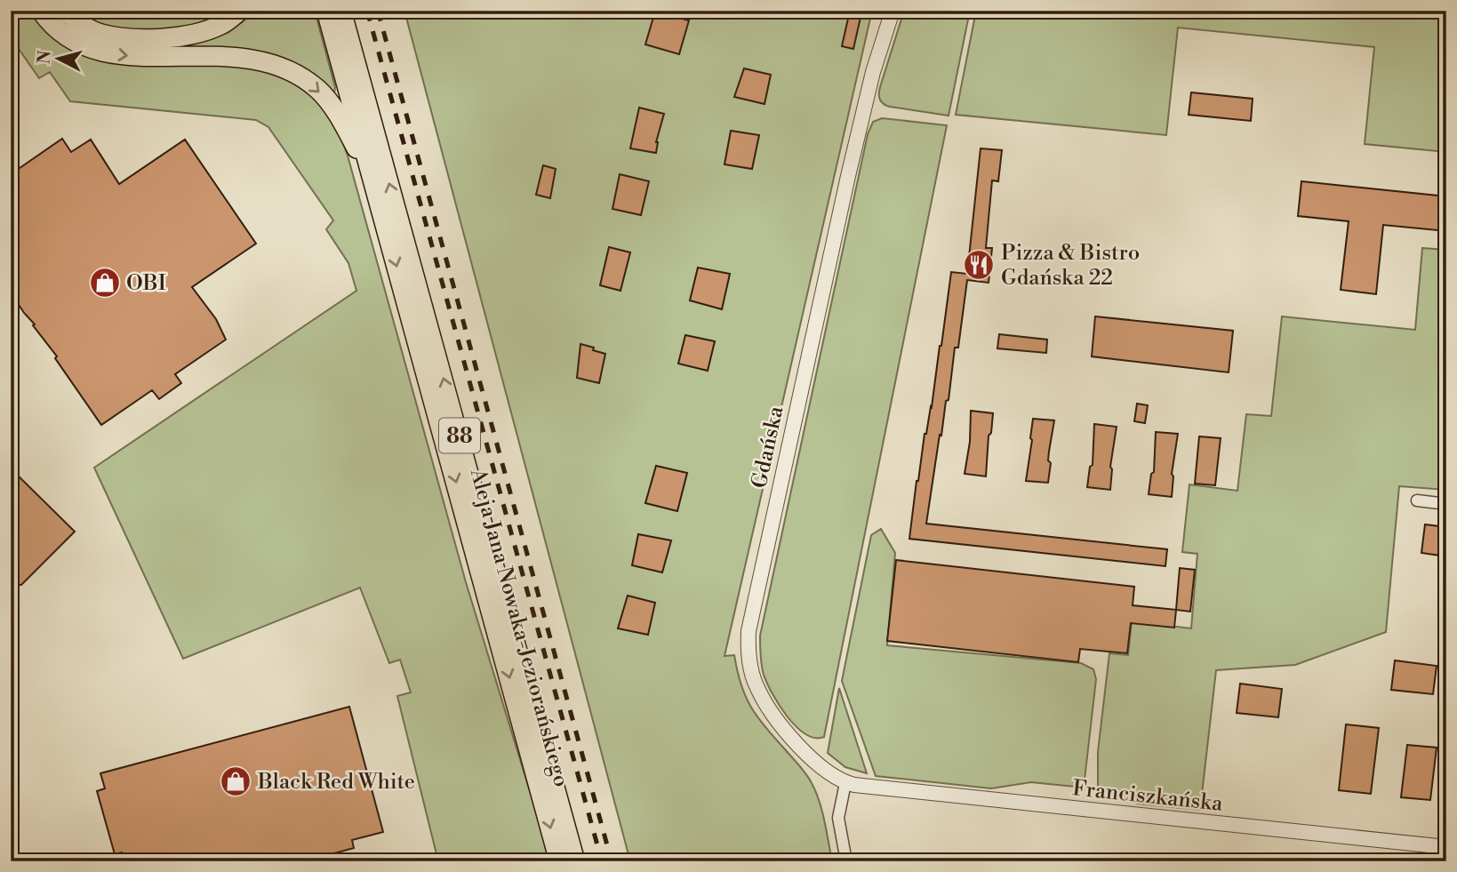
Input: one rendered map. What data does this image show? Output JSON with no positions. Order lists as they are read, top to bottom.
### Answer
{
  "streets": {
    "main road": ["88", "Aleja Jana Nowaka-Jeziorańskiego"],
    "street": ["Gdańska", "Franciszkańska"]
  },
  "crossings": [
    ["Gdańska", "Franciszkańska"]
  ],
  "places": {
    "restaurant": ["Pizza & Bistro Gdańska 22"],
    "shop": ["OBI", "Black Red White"]
  },
  "north": "left"
}
